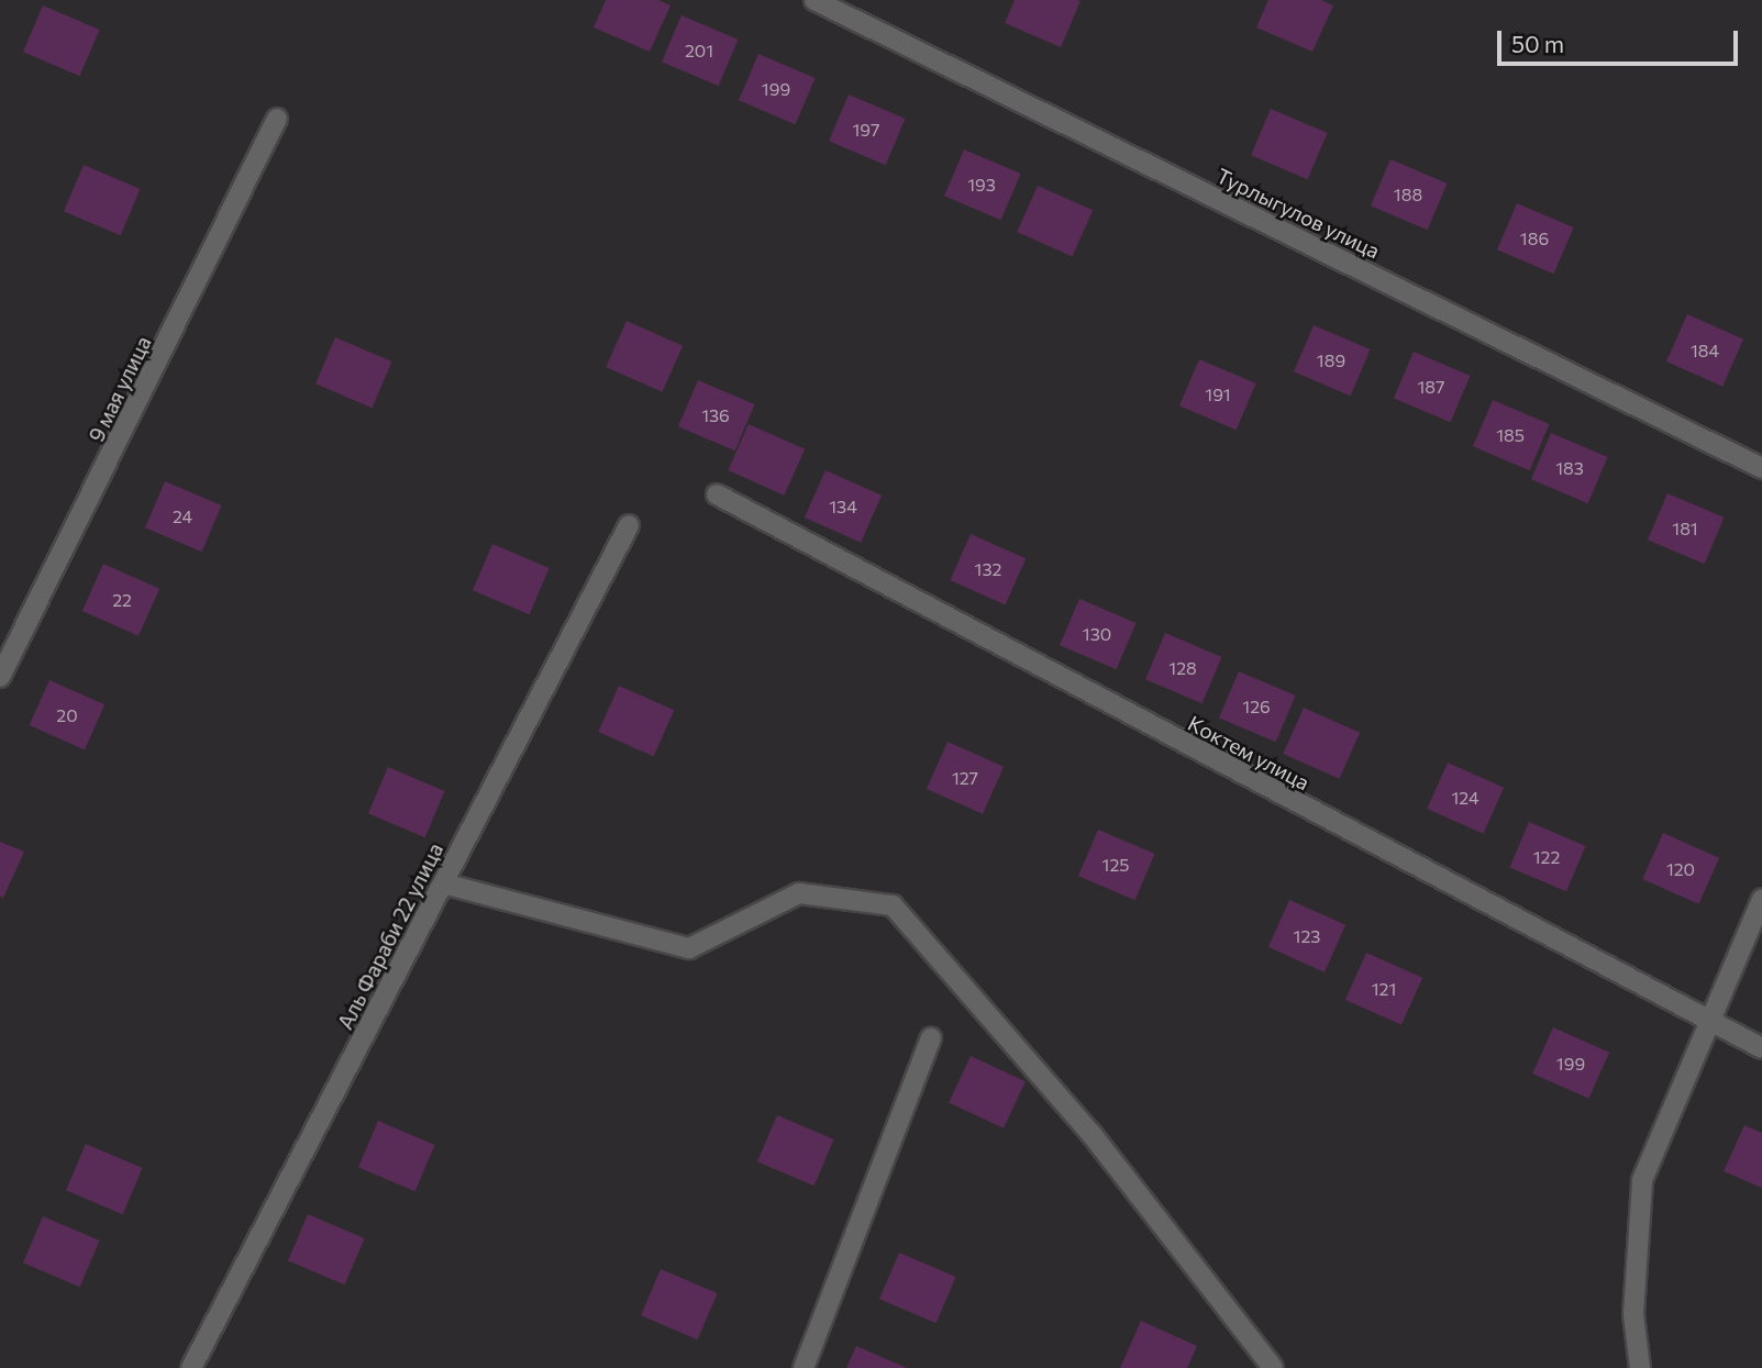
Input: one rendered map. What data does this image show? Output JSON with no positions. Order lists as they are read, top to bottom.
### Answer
{
  "streets": {
    "street": [
      "Турлыгулов улица",
      "9 мая улица",
      "Коктем улица",
      "Аль Фараби 22 улица"
    ]
  },
  "house_numbers": [
    "201",
    "199",
    "197",
    "193",
    "188",
    "186",
    "184",
    "189",
    "187",
    "191",
    "136",
    "185",
    "183",
    "134",
    "24",
    "181",
    "132",
    "22",
    "130",
    "128",
    "126",
    "20",
    "127",
    "124",
    "122",
    "125",
    "120",
    "123",
    "121",
    "199"
  ],
  "scale_bar": "50 m"
}
